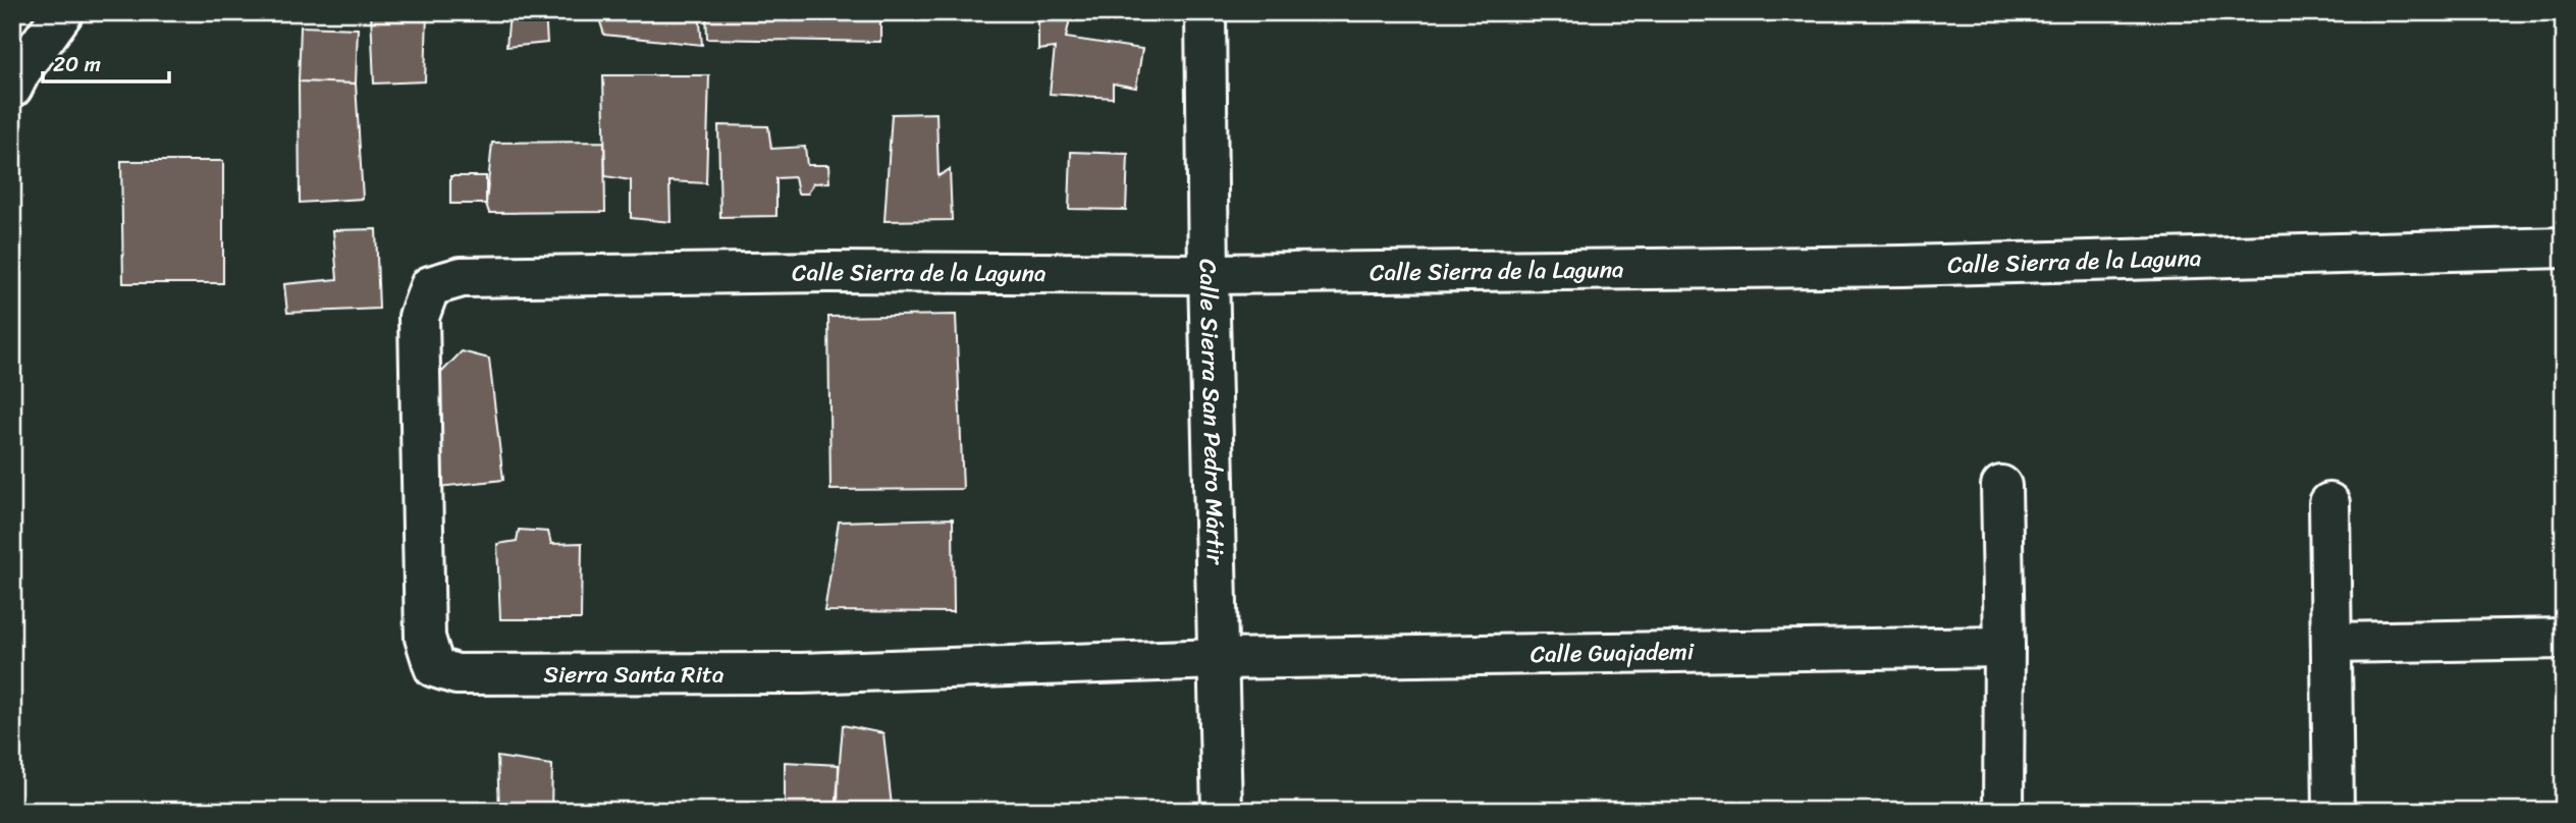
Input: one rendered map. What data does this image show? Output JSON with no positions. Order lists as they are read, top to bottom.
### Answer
{
  "streets": {
    "street": [
      "Calle Sierra de la Laguna",
      "Calle Sierra San Pedro Mártir",
      "Calle Guajademi",
      "Sierra Santa Rita"
    ]
  },
  "crossings": [
    ["Calle Sierra de la Laguna", "Calle Sierra San Pedro Mártir"],
    ["Calle Sierra de la Laguna", "Sierra Santa Rita"],
    ["Calle Sierra San Pedro Mártir", "Calle Guajademi"],
    ["Calle Sierra San Pedro Mártir", "Sierra Santa Rita"],
    ["Calle Guajademi", "Sierra Santa Rita"]
  ],
  "scale_bar": "20 m"
}
